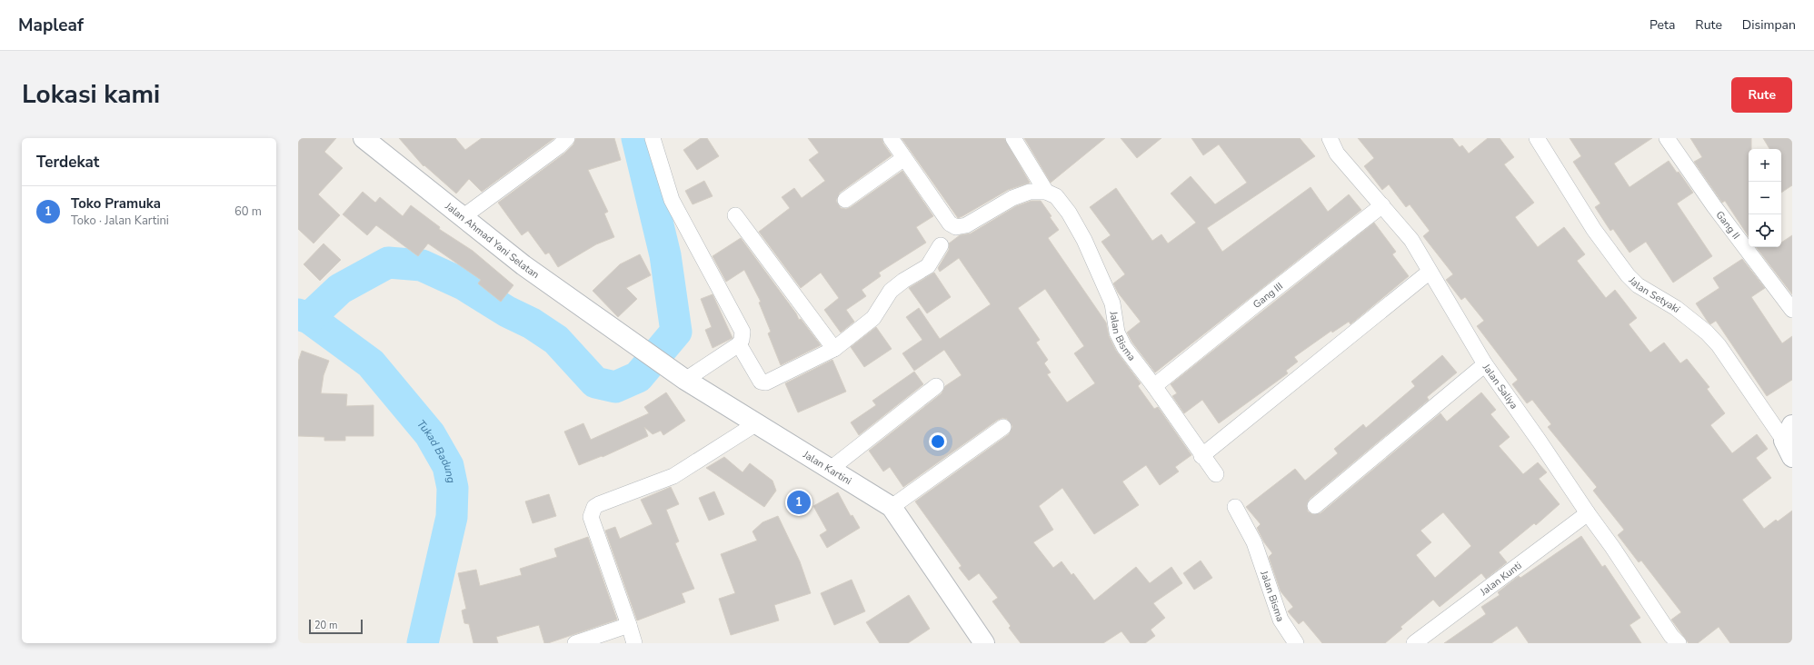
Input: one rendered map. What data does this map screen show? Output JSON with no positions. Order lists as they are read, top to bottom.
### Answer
{
  "streets": {
    "main road": ["Jalan Ahmad Yani Selatan", "Jalan Kartini"],
    "street": [
      "Gang II",
      "Gang III",
      "Jalan Setyaki",
      "Jalan Bisma",
      "Jalan Saliya",
      "Jalan Kunti"
    ]
  },
  "crossings": [
    ["Jalan Ahmad Yani Selatan", "Jalan Kartini"],
    ["Gang III", "Jalan Bisma"],
    ["Gang III", "Jalan Saliya"],
    ["Jalan Saliya", "Jalan Kunti"]
  ],
  "water": ["Tukad Badung"],
  "scale_bar": "20 m",
  "page": {
    "header": "Mapleaf",
    "nav": ["Peta", "Rute", "Disimpan"],
    "title": "Lokasi kami",
    "buttons": "Rute",
    "heading": "Terdekat",
    "map_buttons": ["+", "−"],
    "list": [
      {
        "mark": "1",
        "name": "Toko Pramuka",
        "note": "Toko · Jalan Kartini",
        "value": "60 m"
      }
    ],
    "pins": "1",
    "scale": "20 m"
  }
}
